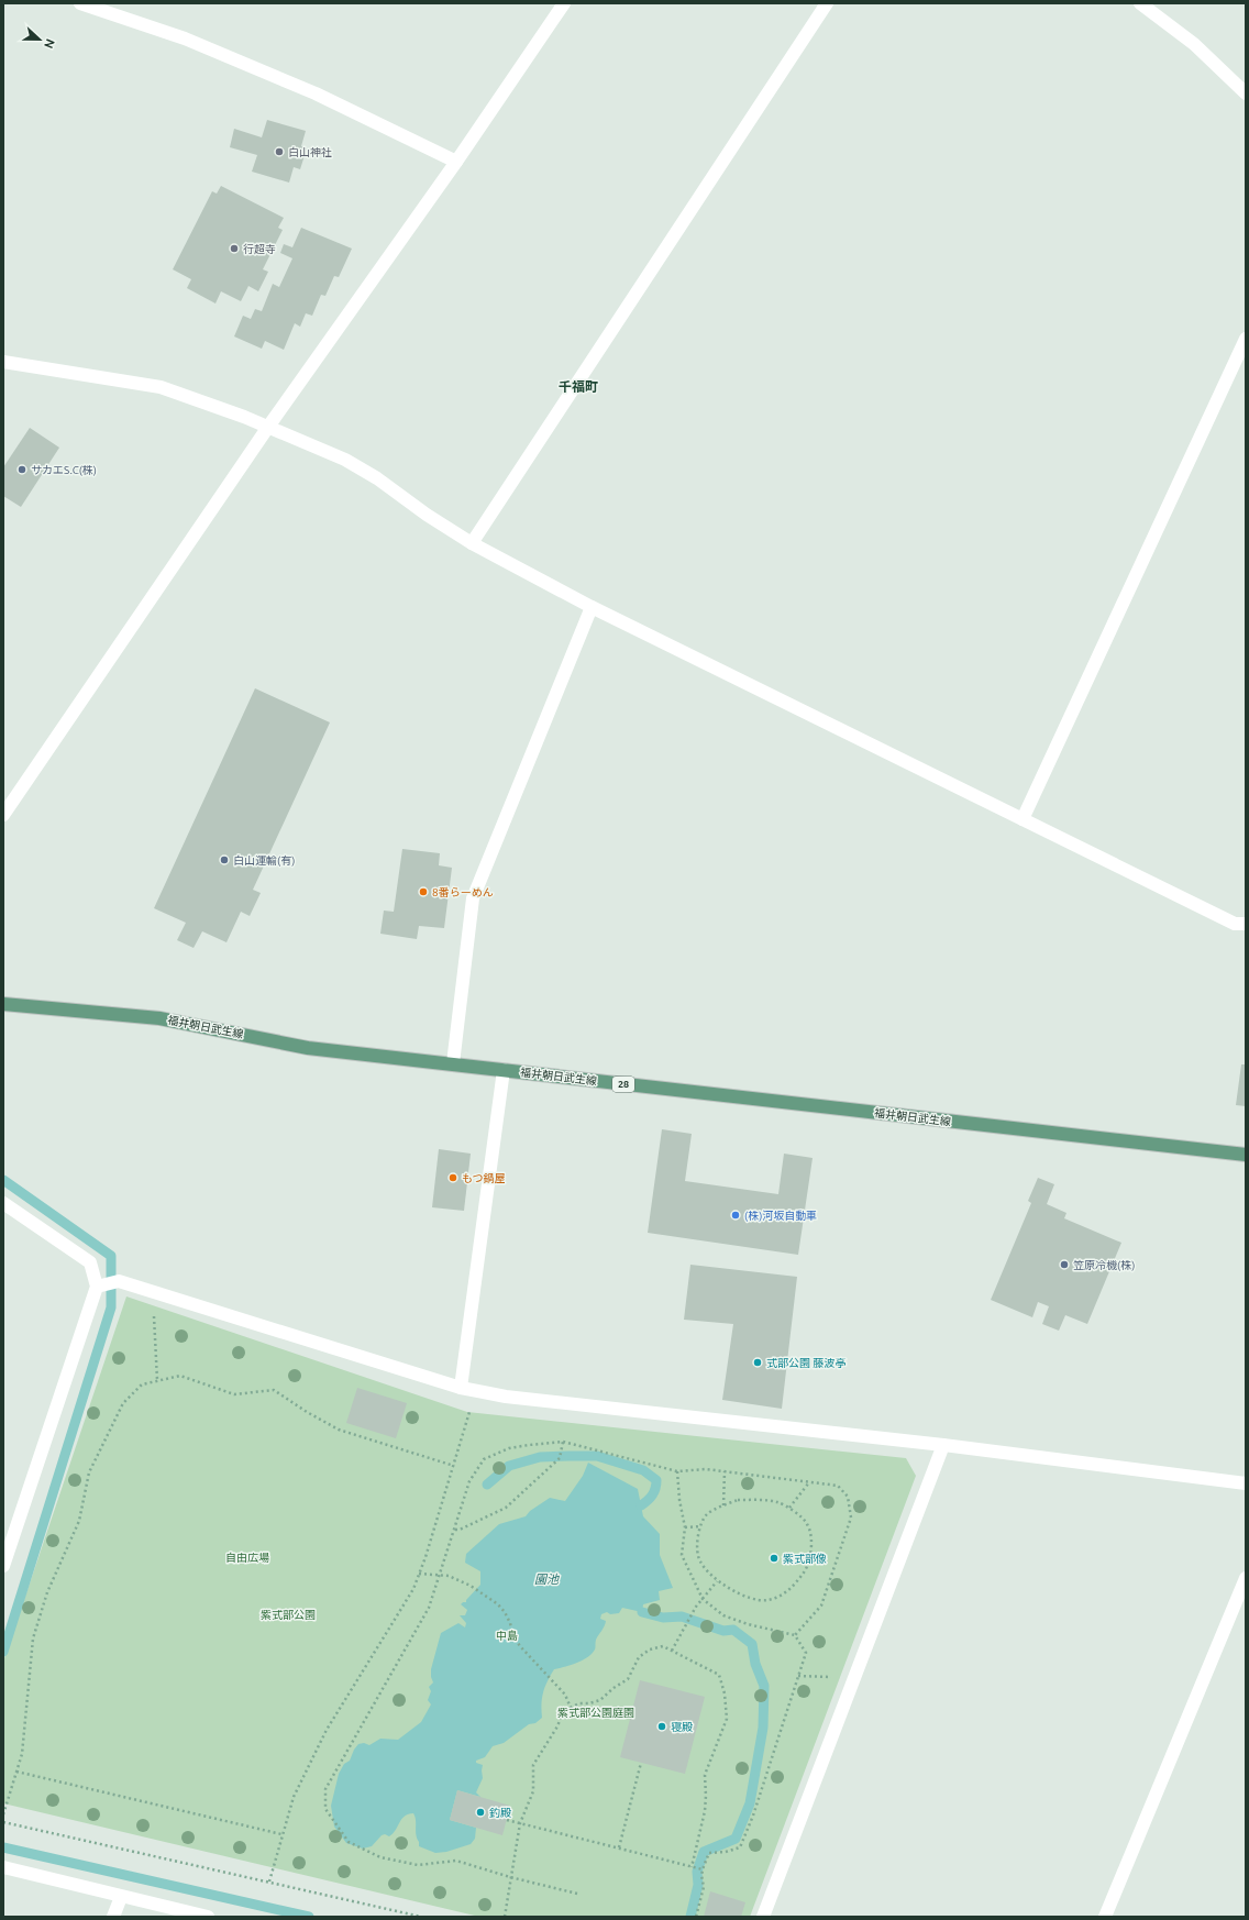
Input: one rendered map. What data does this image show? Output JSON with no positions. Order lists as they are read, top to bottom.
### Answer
{
  "streets": {
    "main road": ["福井朝日武生線", "28"]
  },
  "districts": ["千福町"],
  "water": ["園池"],
  "parks": [
    "自由広場",
    "紫式部公園",
    "中島",
    "紫式部公園庭園"
  ],
  "places": [
    "白山神社",
    "行超寺",
    "サカエS.C(株)",
    "白山運輸(有)",
    "8番らーめん",
    "もつ鍋屋",
    "(株)河坂自動車",
    "笠原冷機(株)",
    "式部公園 藤波亭",
    "紫式部像",
    "寝殿",
    "釣殿"
  ],
  "north": "right"
}
